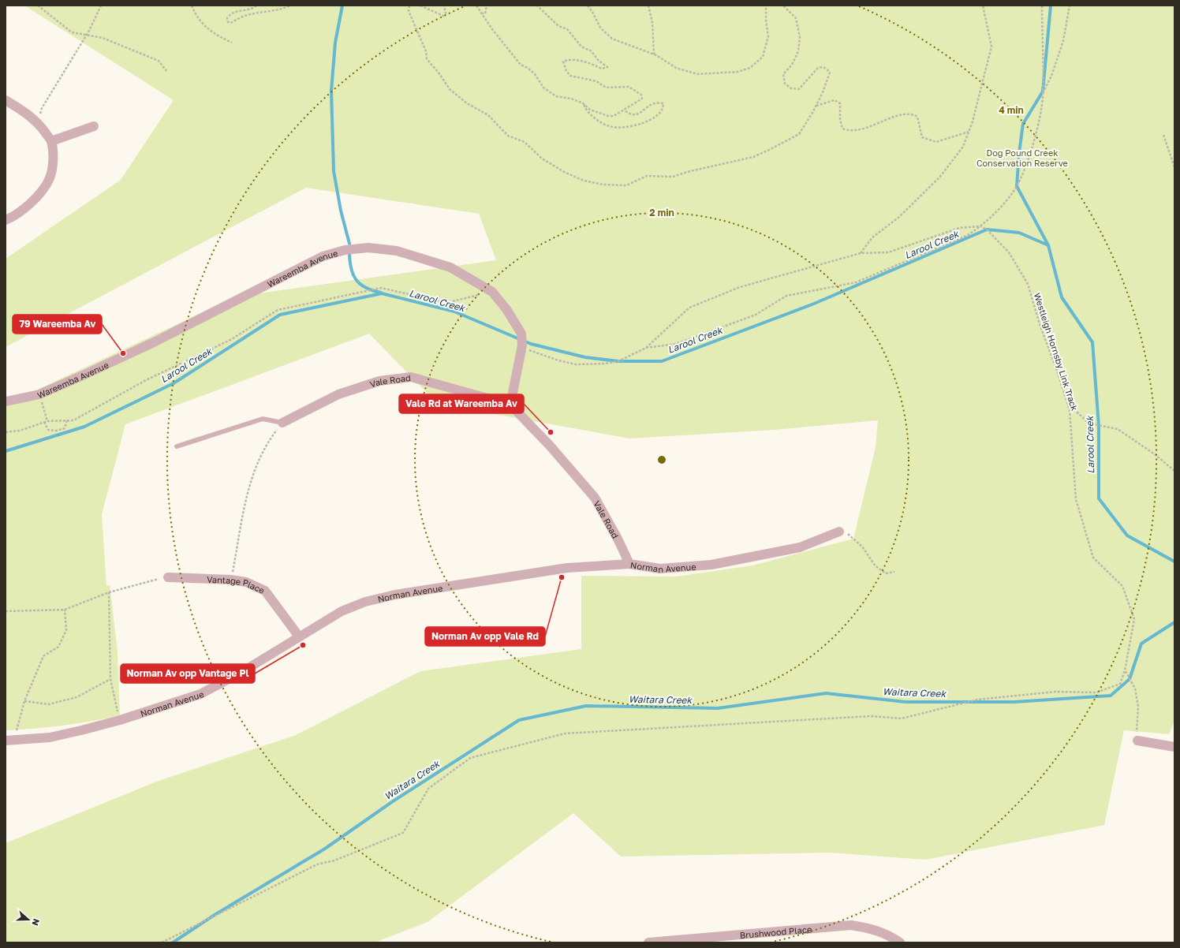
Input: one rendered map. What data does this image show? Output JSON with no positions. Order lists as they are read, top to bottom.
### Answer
{
  "streets": {
    "street": [
      "Wareemba Avenue",
      "Vale Road",
      "Norman Avenue",
      "Vantage Place",
      "Brushwood Place"
    ],
    "path": ["Westleigh Hornsby Link Track"]
  },
  "crossings": [
    ["Wareemba Avenue", "Vale Road"],
    ["Vale Road", "Norman Avenue"],
    ["Norman Avenue", "Vantage Place"]
  ],
  "water": ["Larool Creek", "Waitara Creek"],
  "parks": ["Dog Pound Creek Conservation Reserve"],
  "places": [
    "79 Wareemba Av",
    "Vale Rd at Wareemba Av",
    "Norman Av opp Vale Rd",
    "Norman Av opp Vantage Pl"
  ],
  "north": "right",
  "rings": ["4 min", "2 min"]
}
